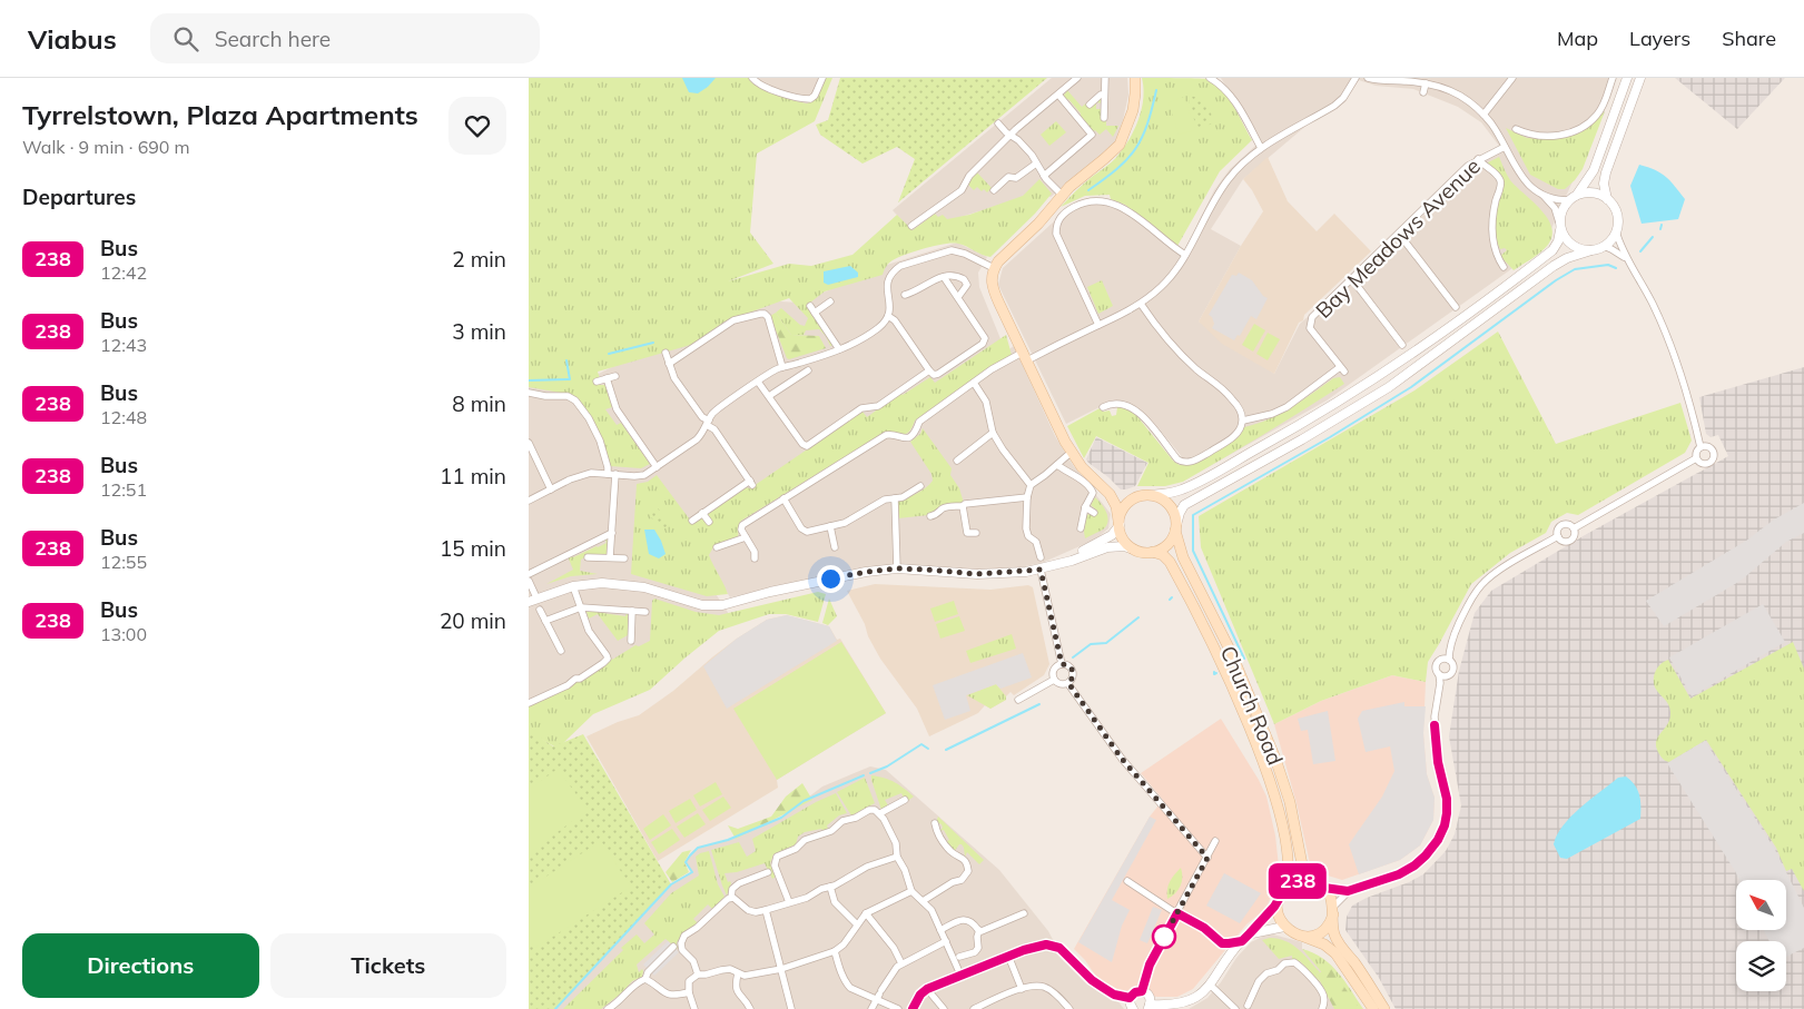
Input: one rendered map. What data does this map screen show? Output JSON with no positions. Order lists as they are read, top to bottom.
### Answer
{
  "streets": {
    "main road": ["Church Road"],
    "street": ["Bay Meadows Avenue"]
  },
  "lines": ["bus line 238"],
  "north": "top left",
  "page": {
    "header": "Viabus",
    "search": "Search here",
    "nav": ["Map", "Layers", "Share"],
    "heading": [
      ["Tyrrelstown, Plaza Apartments", "Walk · 9 min · 690 m"],
      "Departures"
    ],
    "on_map": "238",
    "list": [
      {
        "mark": "238",
        "name": "Bus",
        "note": "12:42",
        "value": "2 min"
      },
      {
        "mark": "238",
        "name": "Bus",
        "note": "12:43",
        "value": "3 min"
      },
      {
        "mark": "238",
        "name": "Bus",
        "note": "12:48",
        "value": "8 min"
      },
      {
        "mark": "238",
        "name": "Bus",
        "note": "12:51",
        "value": "11 min"
      },
      {
        "mark": "238",
        "name": "Bus",
        "note": "12:55",
        "value": "15 min"
      },
      {
        "mark": "238",
        "name": "Bus",
        "note": "13:00",
        "value": "20 min"
      }
    ],
    "buttons": ["Directions", "Tickets"]
  }
}
